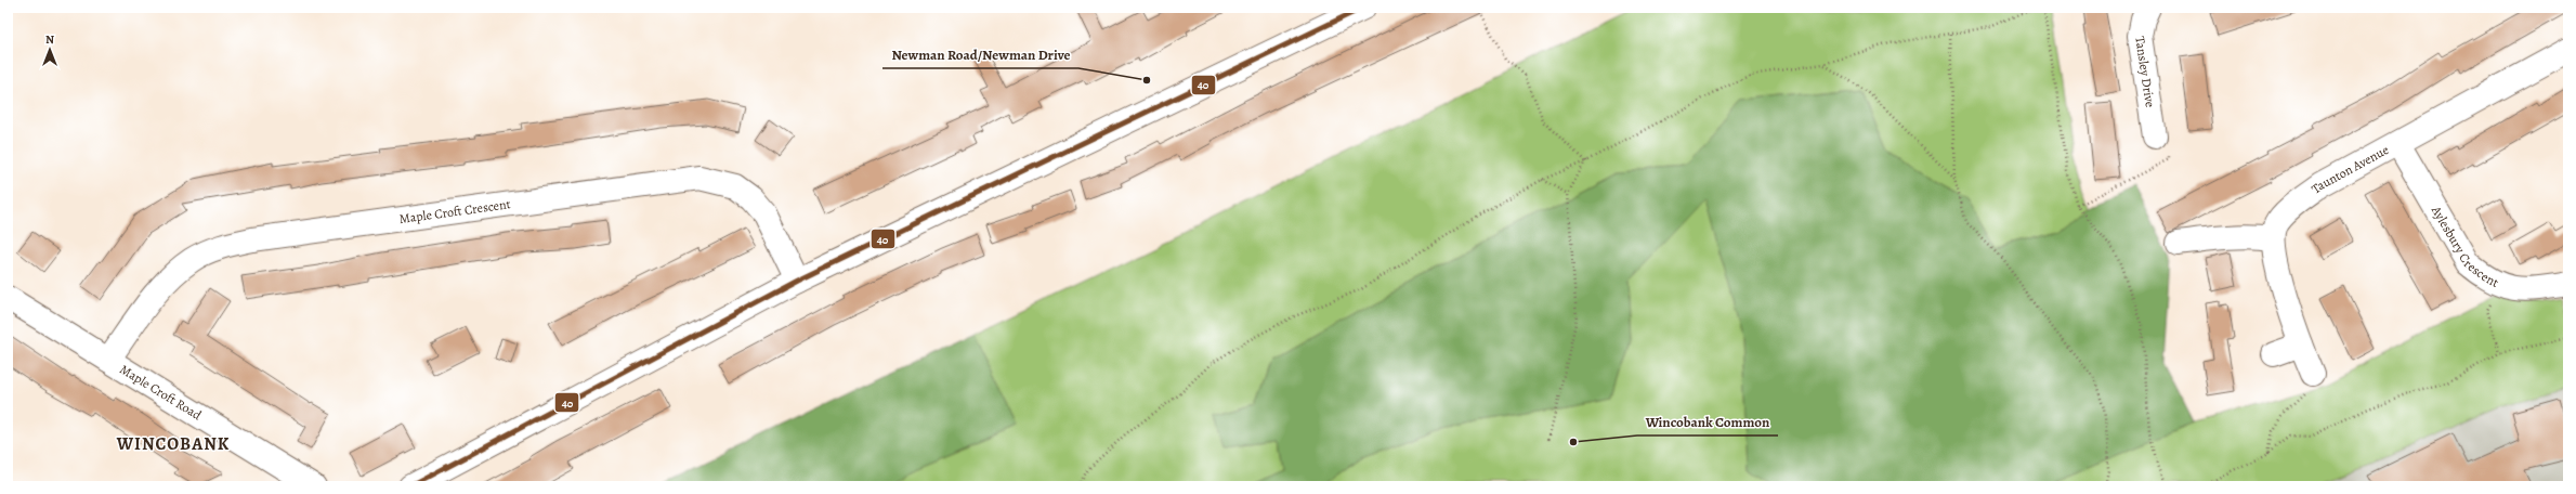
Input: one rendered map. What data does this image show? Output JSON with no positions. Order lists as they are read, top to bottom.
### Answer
{
  "streets": {
    "street": [
      "Tansley Drive",
      "Taunton Avenue",
      "Maple Croft Crescent",
      "Aylesbury Crescent",
      "Maple Croft Road"
    ]
  },
  "crossings": [
    ["Taunton Avenue", "Aylesbury Crescent"],
    ["Maple Croft Crescent", "Maple Croft Road"]
  ],
  "districts": ["WINCOBANK"],
  "places": ["Newman Road/Newman Drive", "Wincobank Common"],
  "lines": ["transit line 40"],
  "north": "top"
}
